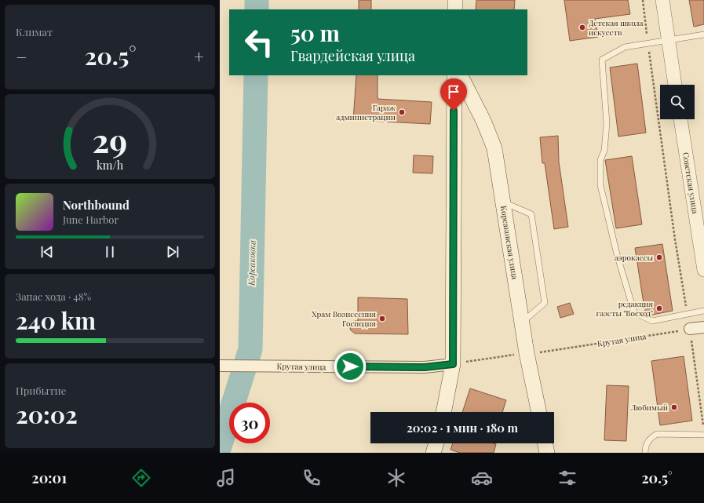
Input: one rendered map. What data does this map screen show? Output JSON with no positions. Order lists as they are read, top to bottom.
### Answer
{
  "streets": {
    "main road": ["Корсаковская улица"],
    "street": ["Советская улица", "Крутая улица"]
  },
  "water": ["Корсаковка"],
  "places": [
    "Детская школа искусств",
    "Гараж администрации",
    "аэрокассы",
    "редакция газеты \"Восход\"",
    "Храм Вознесения Господня",
    "Любимый"
  ],
  "page": {
    "tile": [
      "Климат",
      ["Запас хода · 48%", "240 km"],
      ["Прибытие", "20:02"]
    ],
    "turn": ["50 m", "Гвардейская улица"],
    "heat": ["−", "20.5°", "+"],
    "song": ["Northbound", "June Harbor"],
    "limit": "30",
    "trip": "20:02 · 1 мин · 180 m",
    "tabs": ["20:01", "20.5°"],
    "gauge": ["29", "km/h"]
  }
}
